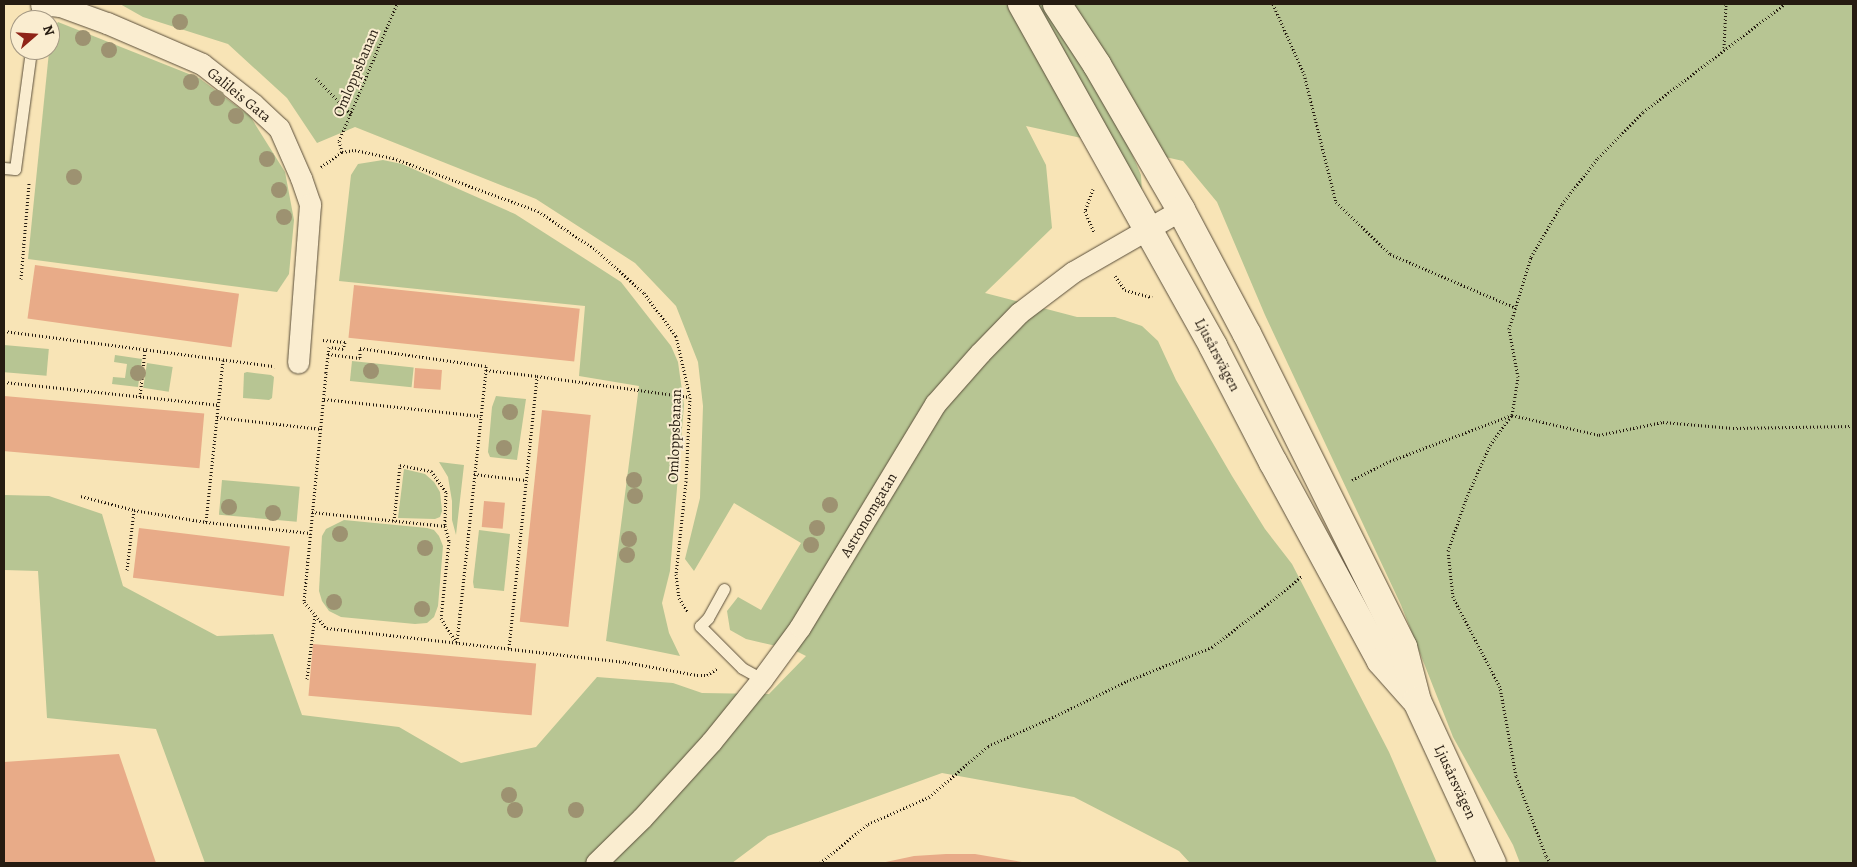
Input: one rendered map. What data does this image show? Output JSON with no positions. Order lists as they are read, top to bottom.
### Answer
{
  "streets": {
    "main road": ["Ljusårsvägen"],
    "street": ["Galileis Gata", "Astronomgatan"],
    "path": ["Omloppsbanan"]
  },
  "crossings": [
    ["Ljusårsvägen", "Astronomgatan"]
  ],
  "north": "right"
}
